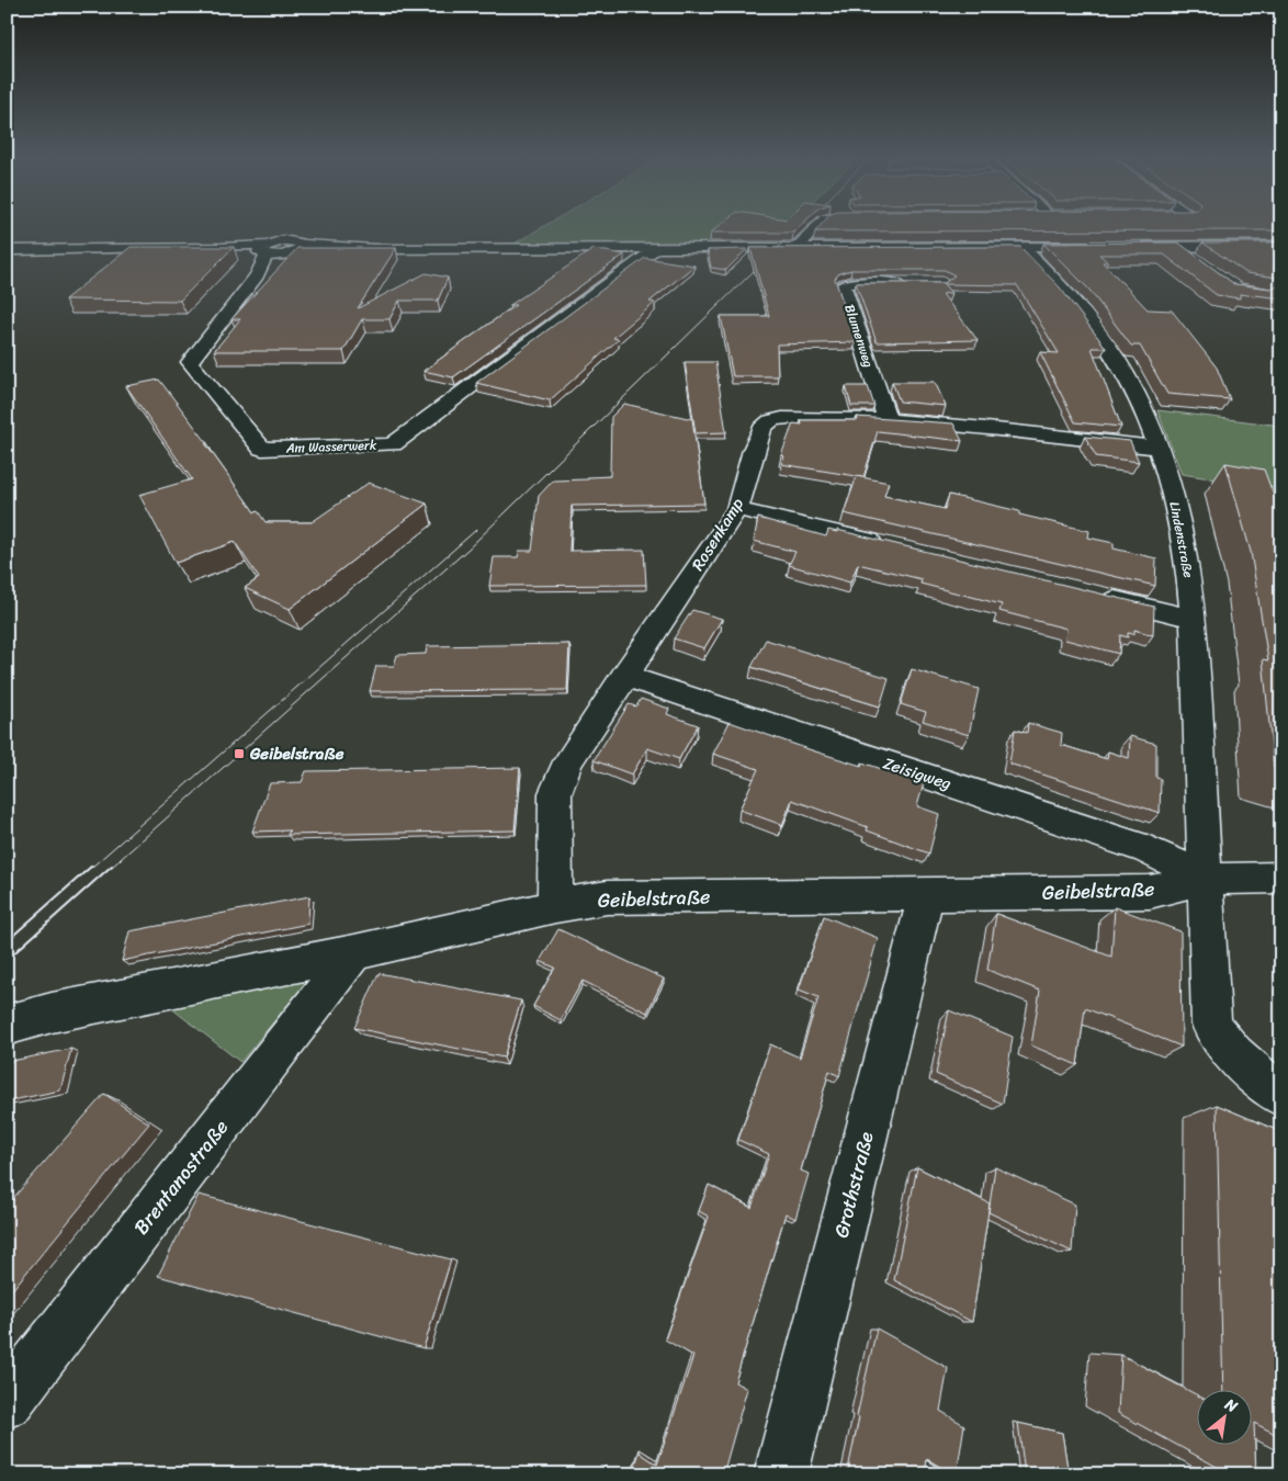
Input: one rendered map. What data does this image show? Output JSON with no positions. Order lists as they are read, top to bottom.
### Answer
{
  "streets": {
    "street": [
      "Blumenweg",
      "Am Wasserwerk",
      "Rosenkamp",
      "Lindenstraße",
      "Zeisigweg",
      "Geibelstraße",
      "Brentanostraße",
      "Grothstraße"
    ]
  },
  "crossings": [
    ["Blumenweg", "Rosenkamp"],
    ["Rosenkamp", "Lindenstraße"],
    ["Rosenkamp", "Zeisigweg"],
    ["Rosenkamp", "Geibelstraße"],
    ["Lindenstraße", "Zeisigweg"],
    ["Lindenstraße", "Geibelstraße"],
    ["Zeisigweg", "Geibelstraße"],
    ["Geibelstraße", "Brentanostraße"],
    ["Geibelstraße", "Grothstraße"]
  ],
  "places": {
    "transit": ["Geibelstraße"]
  },
  "north": "top right"
}
